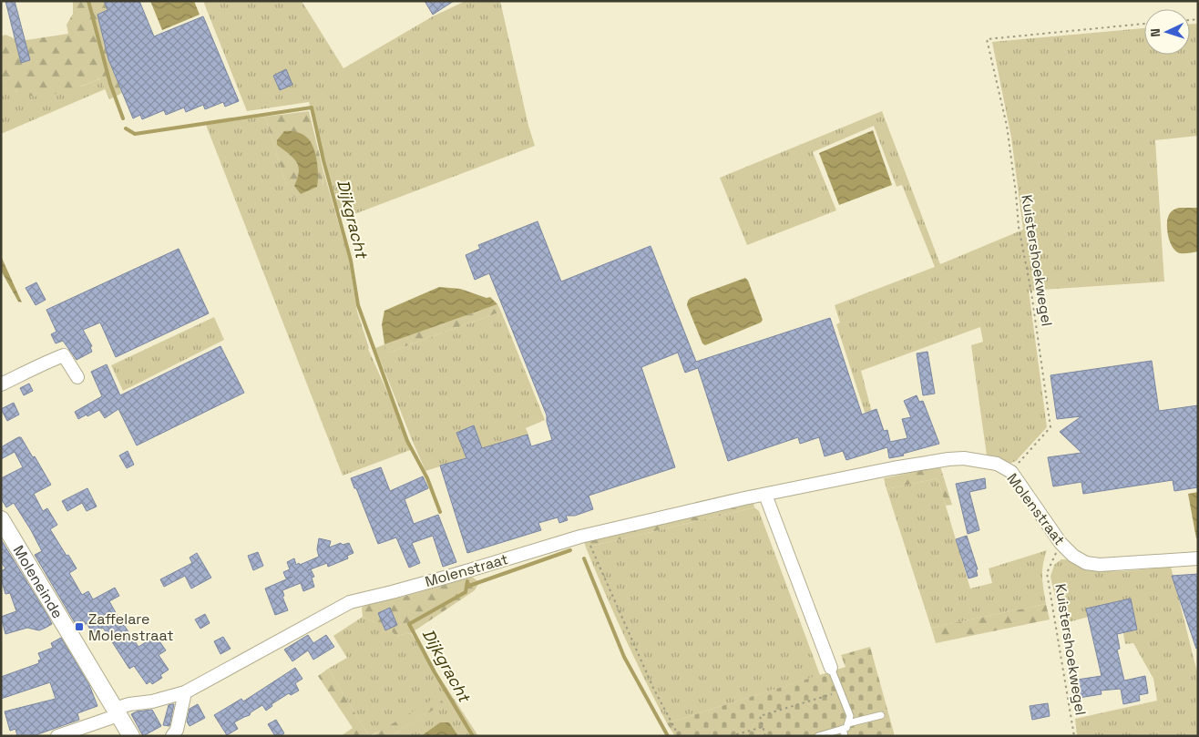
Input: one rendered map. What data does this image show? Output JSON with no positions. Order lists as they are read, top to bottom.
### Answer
{
  "streets": {
    "street": ["Molenstraat", "Moleneinde"],
    "path": ["Kuistershoekwegel"]
  },
  "crossings": [
    ["Kuistershoekwegel", "Molenstraat"],
    ["Molenstraat", "Moleneinde"]
  ],
  "water": ["Dijkgracht"],
  "places": {
    "transit": ["Zaffelare Molenstraat"]
  },
  "north": "left"
}
